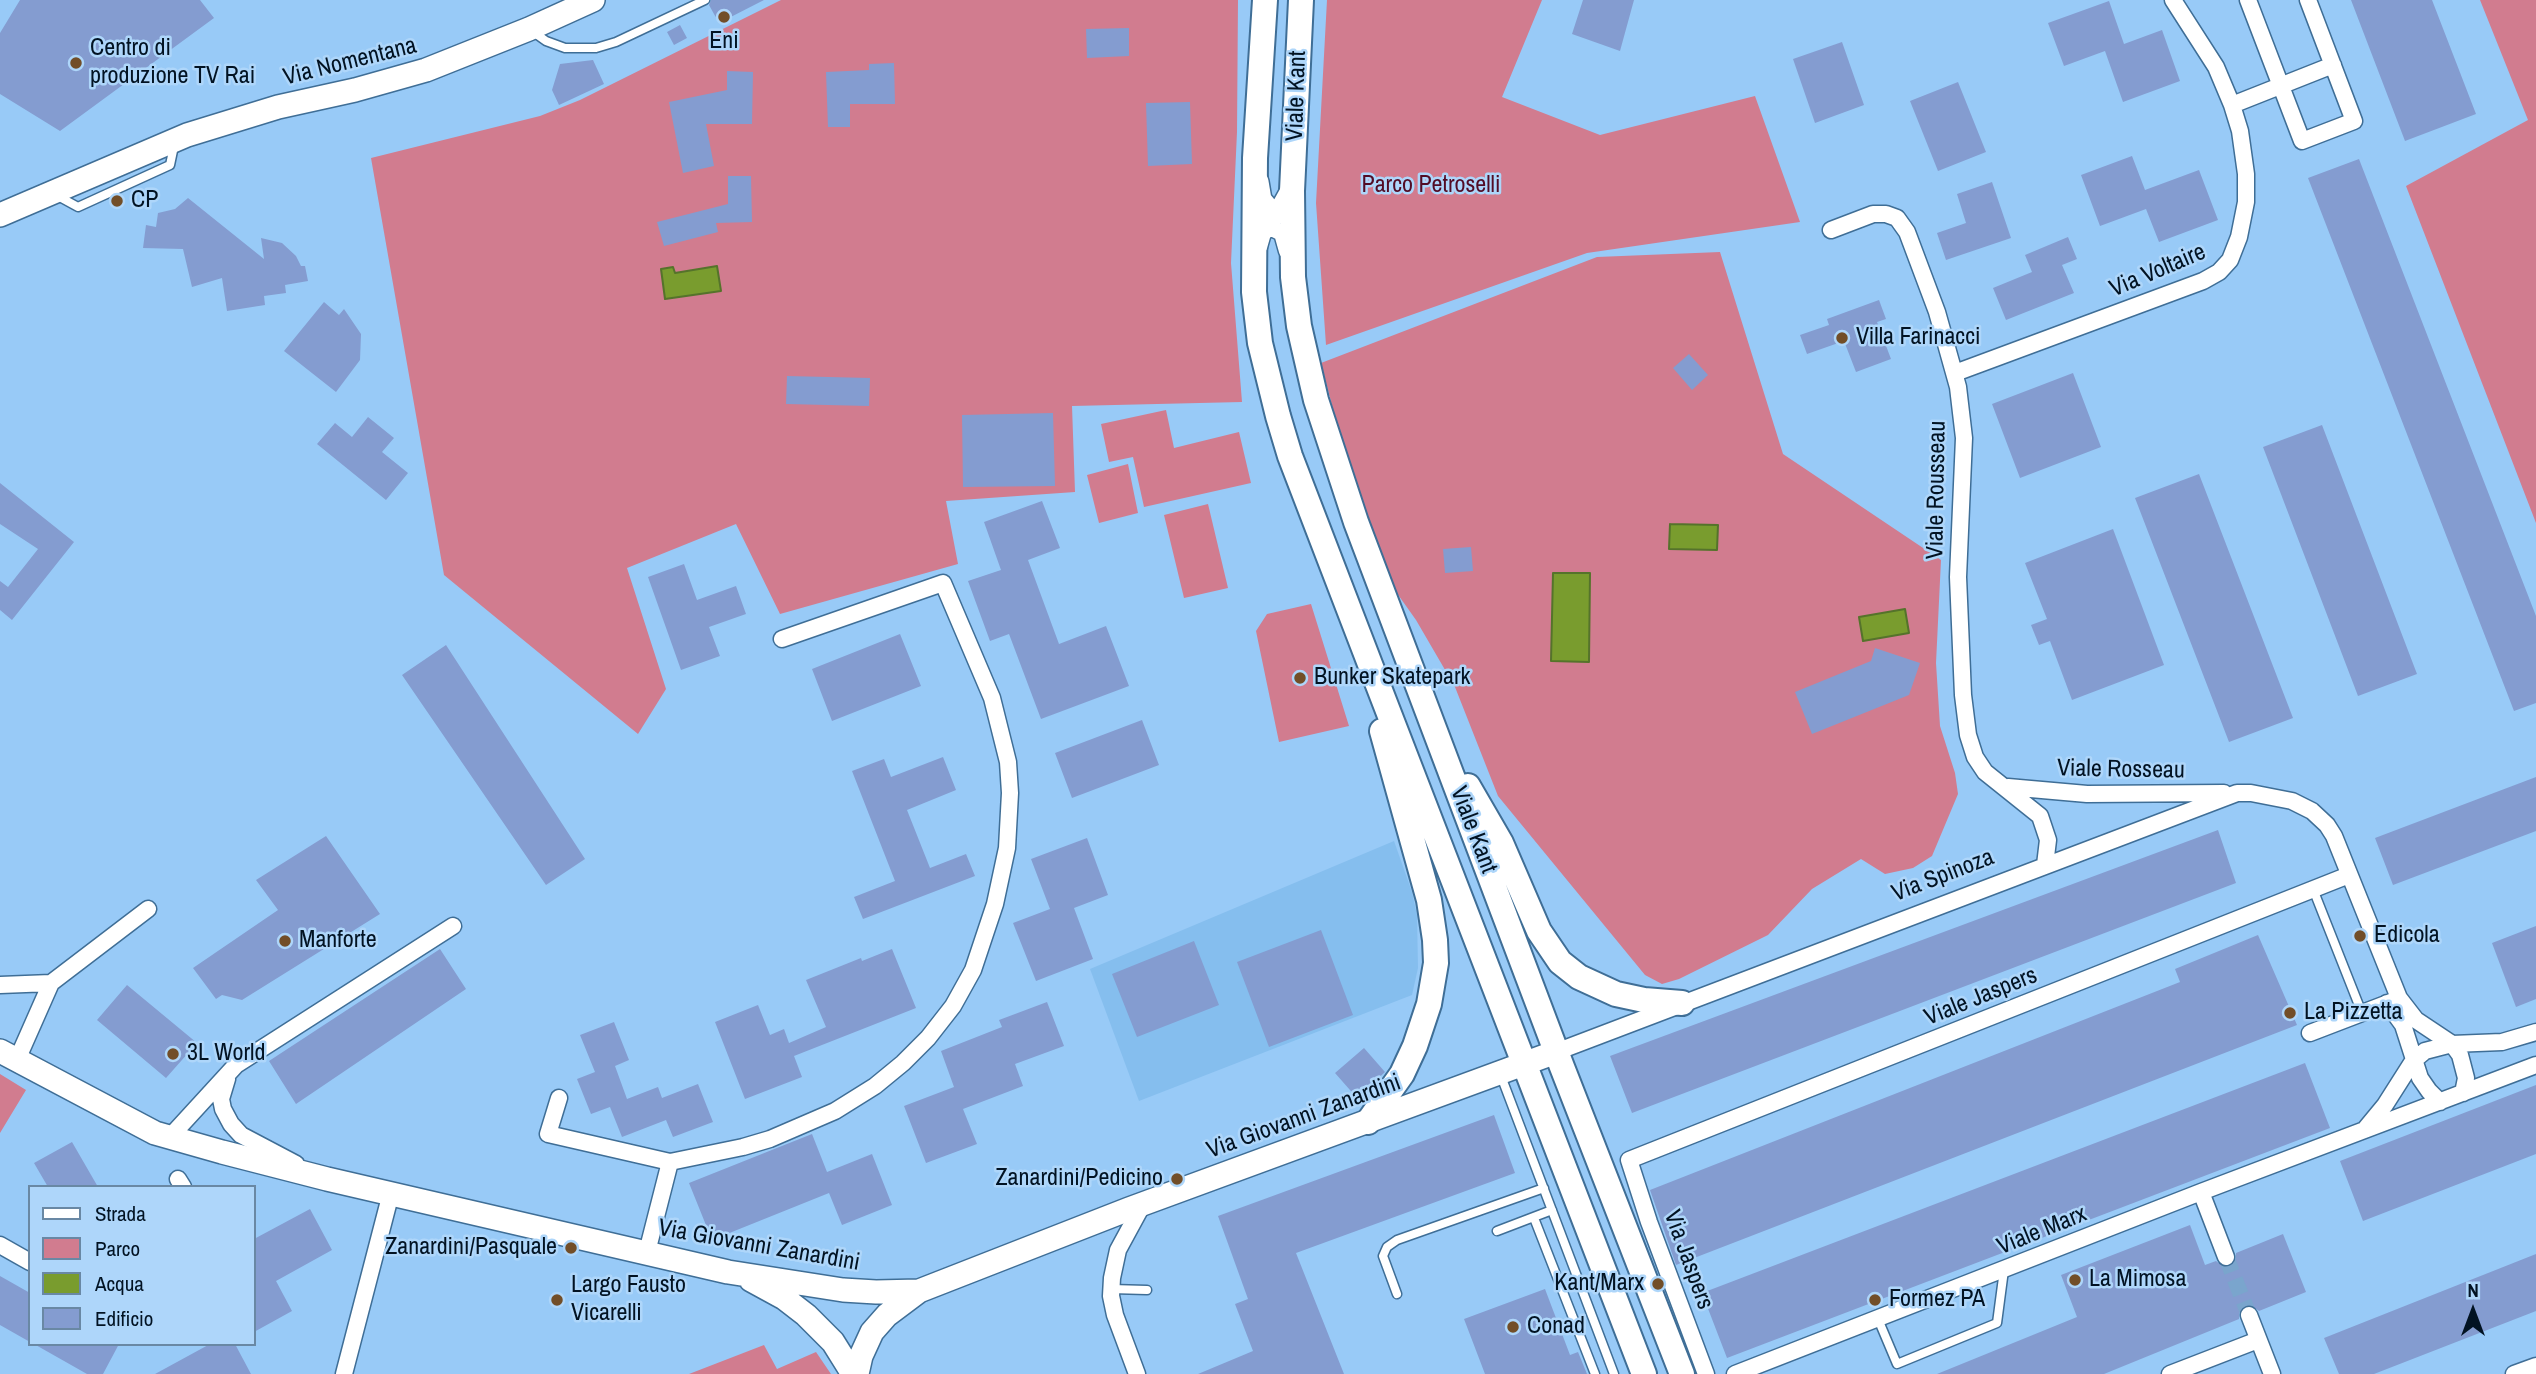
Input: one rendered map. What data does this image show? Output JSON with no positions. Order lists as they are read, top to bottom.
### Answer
{
  "streets": {
    "main road": ["Viale Kant"],
    "street": [
      "Via Nomentana",
      "Via Voltaire",
      "Viale Rousseau",
      "Viale Rosseau",
      "Via Spinoza",
      "Viale Jaspers",
      "Via Giovanni Zanardini",
      "Viale Marx",
      "Via Jaspers"
    ]
  },
  "crossings": [
    ["Viale Kant", "Via Spinoza"],
    ["Viale Kant", "Via Giovanni Zanardini"],
    ["Via Voltaire", "Viale Rousseau"],
    ["Viale Rousseau", "Viale Rosseau"],
    ["Viale Rousseau", "Via Spinoza"],
    ["Viale Rosseau", "Via Spinoza"],
    ["Via Spinoza", "Viale Jaspers"],
    ["Via Spinoza", "Via Giovanni Zanardini"],
    ["Viale Jaspers", "Via Jaspers"]
  ],
  "parks": ["Parco Petroselli"],
  "places": [
    "Eni",
    "Centro di produzione TV Rai",
    "CP",
    "Villa Farinacci",
    "Bunker Skatepark",
    "Edicola",
    "Manforte",
    "La Pizzetta",
    "3L World",
    "Zanardini/Pedicino",
    "Zanardini/Pasquale",
    "La Mimosa",
    "Kant/Marx",
    "Largo Fausto Vicarelli",
    "Formez PA",
    "Conad"
  ],
  "legend": [
    "Strada",
    "Parco",
    "Acqua",
    "Edificio"
  ],
  "north": "top"
}
